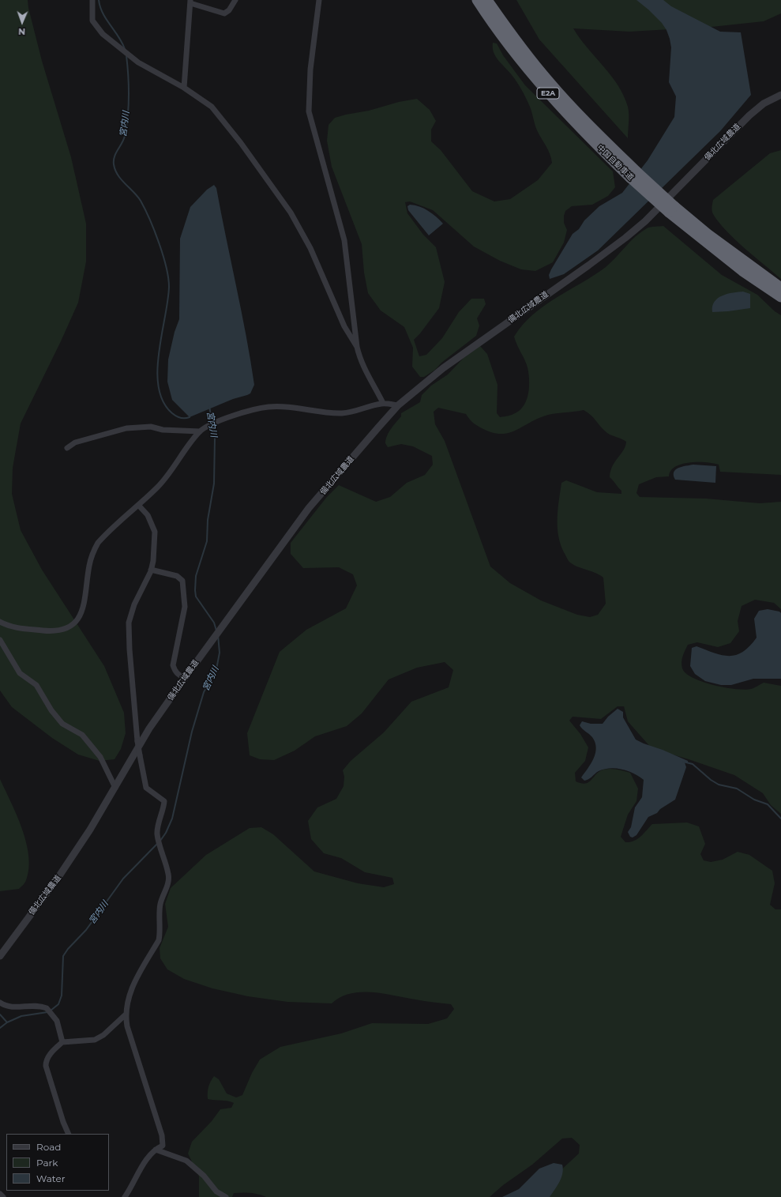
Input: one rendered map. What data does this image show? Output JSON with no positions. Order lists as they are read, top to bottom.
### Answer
{
  "streets": {
    "highway": ["E2A", "中国自動車道"],
    "street": ["備北広域農道"]
  },
  "water": ["宮内川"],
  "legend": ["Road", "Park", "Water"],
  "north": "bottom"
}
